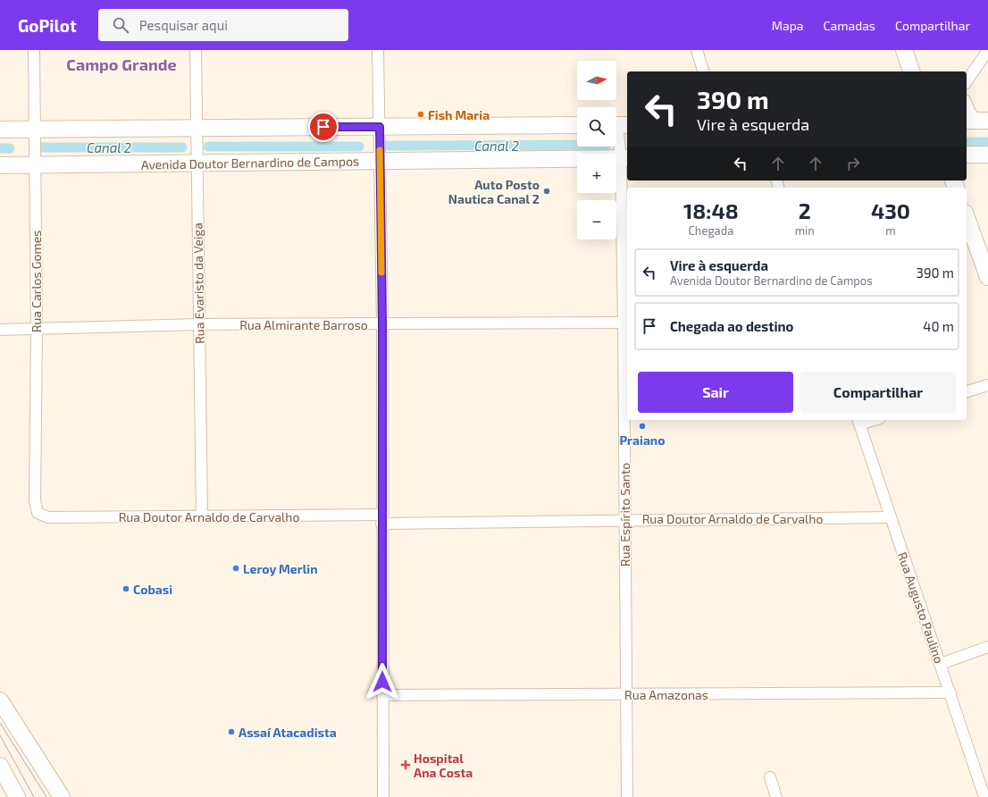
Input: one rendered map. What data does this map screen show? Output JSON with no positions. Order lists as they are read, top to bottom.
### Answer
{
  "streets": {
    "main road": ["Avenida Doutor Bernardino de Campos"],
    "street": [
      "Rua Carlos Gomes",
      "Rua Evaristo da Veiga",
      "Rua Almirante Barroso",
      "Rua Espírito Santo",
      "Rua Doutor Arnaldo de Carvalho",
      "Rua Augusto Paulino",
      "Rua Amazonas"
    ]
  },
  "crossings": [
    ["Avenida Doutor Bernardino de Campos", "Rua Carlos Gomes"],
    ["Avenida Doutor Bernardino de Campos", "Rua Evaristo da Veiga"],
    ["Avenida Doutor Bernardino de Campos", "Rua Espírito Santo"],
    ["Rua Carlos Gomes", "Rua Almirante Barroso"],
    ["Rua Carlos Gomes", "Rua Doutor Arnaldo de Carvalho"],
    ["Rua Evaristo da Veiga", "Rua Almirante Barroso"],
    ["Rua Evaristo da Veiga", "Rua Doutor Arnaldo de Carvalho"],
    ["Rua Almirante Barroso", "Rua Espírito Santo"],
    ["Rua Espírito Santo", "Rua Doutor Arnaldo de Carvalho"],
    ["Rua Espírito Santo", "Rua Amazonas"],
    ["Rua Doutor Arnaldo de Carvalho", "Rua Augusto Paulino"],
    ["Rua Augusto Paulino", "Rua Amazonas"]
  ],
  "districts": ["Campo Grande"],
  "water": ["Canal 2"],
  "places": {
    "other": [
      "Fish Maria",
      "Auto Posto Nautica Canal 2",
      "Praiano",
      "Leroy Merlin",
      "Cobasi",
      "Assaí Atacadista"
    ],
    "health": ["Hospital Ana Costa"]
  },
  "north": "right",
  "page": {
    "header": "GoPilot",
    "search": "Pesquisar aqui",
    "nav": ["Mapa", "Camadas", "Compartilhar"],
    "map_buttons": ["+", "−"],
    "turn": ["390 m", "Vire à esquerda"],
    "eta": [
      "18:48",
      "Chegada",
      "2",
      "min",
      "430",
      "m"
    ],
    "list": [
      {
        "name": "Vire à esquerda",
        "note": "Avenida Doutor Bernardino de Campos",
        "value": "390 m"
      },
      {
        "name": "Chegada ao destino",
        "value": "40 m"
      }
    ],
    "buttons": ["Sair", "Compartilhar"]
  }
}
